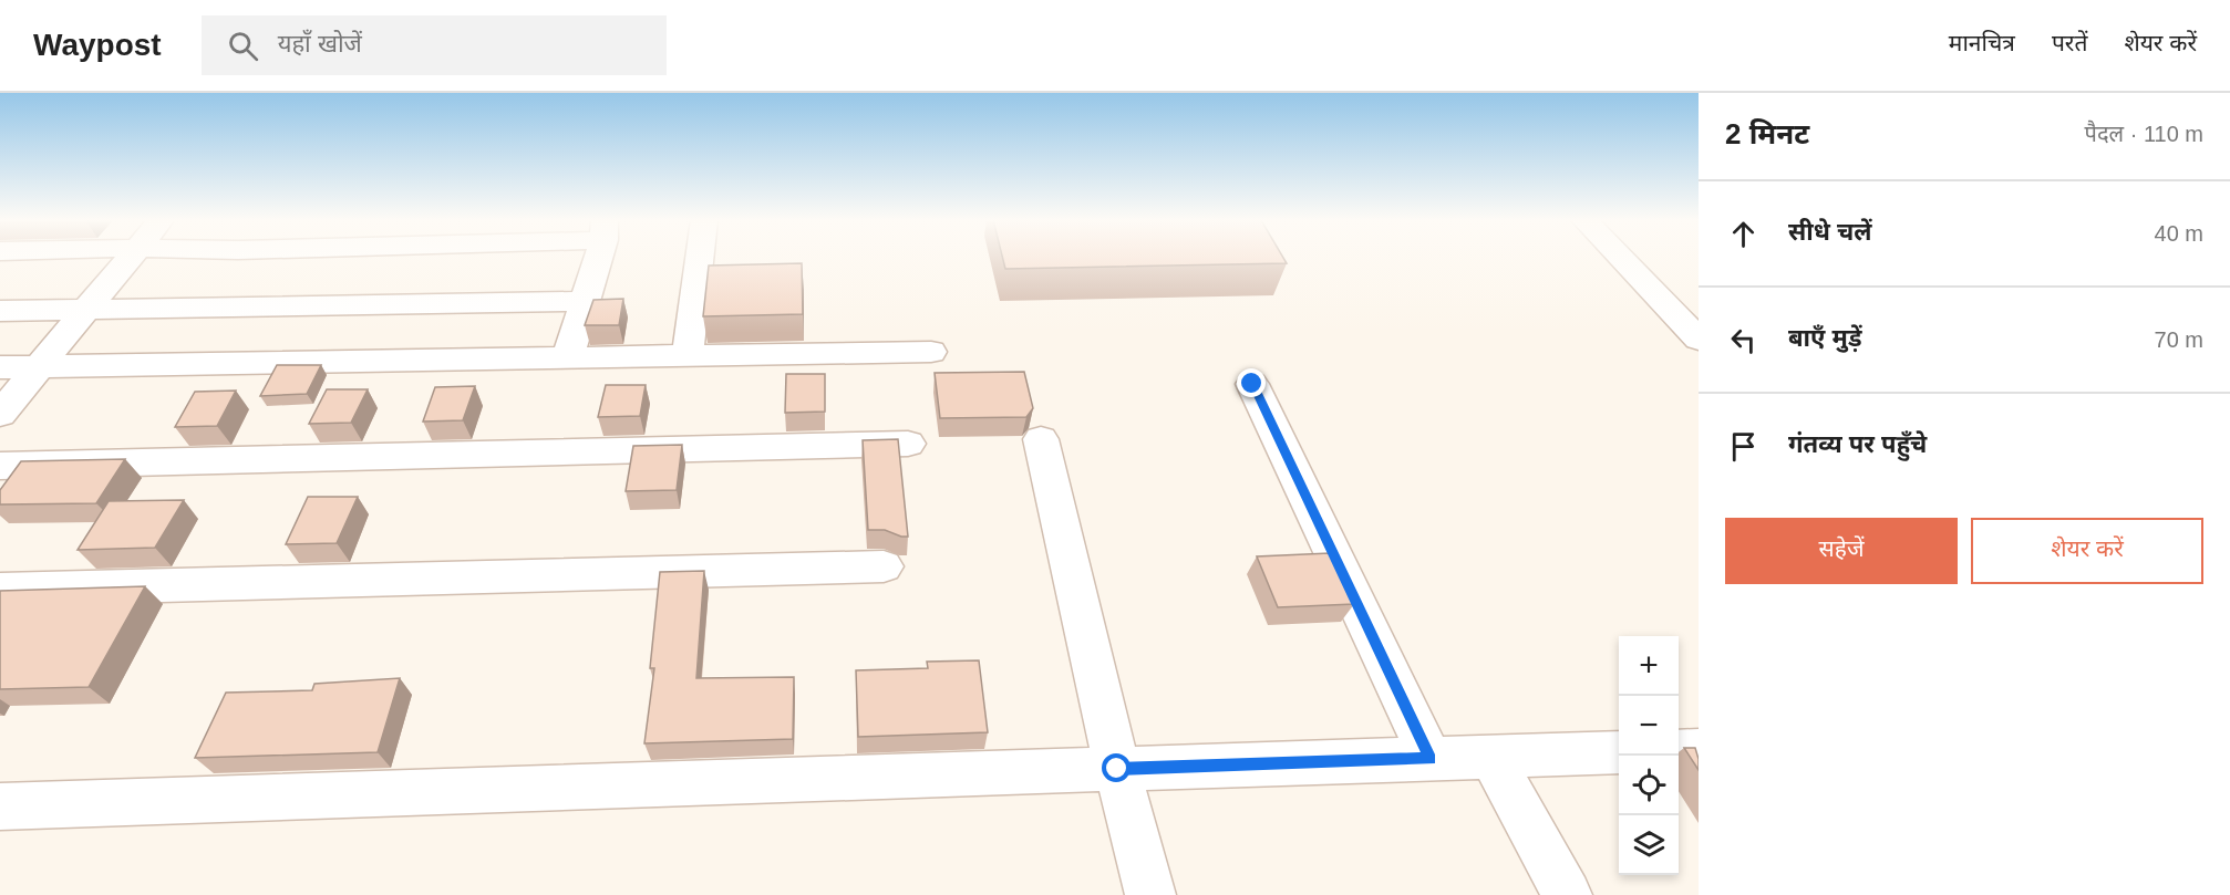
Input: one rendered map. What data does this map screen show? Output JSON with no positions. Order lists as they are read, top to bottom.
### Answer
{
  "page": {
    "header": "Waypost",
    "search": "यहाँ खोजें",
    "nav": ["मानचित्र", "परतें", "शेयर करें"],
    "heading": ["2 मिनट", "पैदल · 110 m"],
    "list": [
      ["सीधे चलें", "40 m"],
      ["बाएँ मुड़ें", "70 m"],
      "गंतव्य पर पहुँचे"
    ],
    "buttons": ["सहेजें", "शेयर करें"],
    "map_buttons": ["+", "−"]
  }
}
